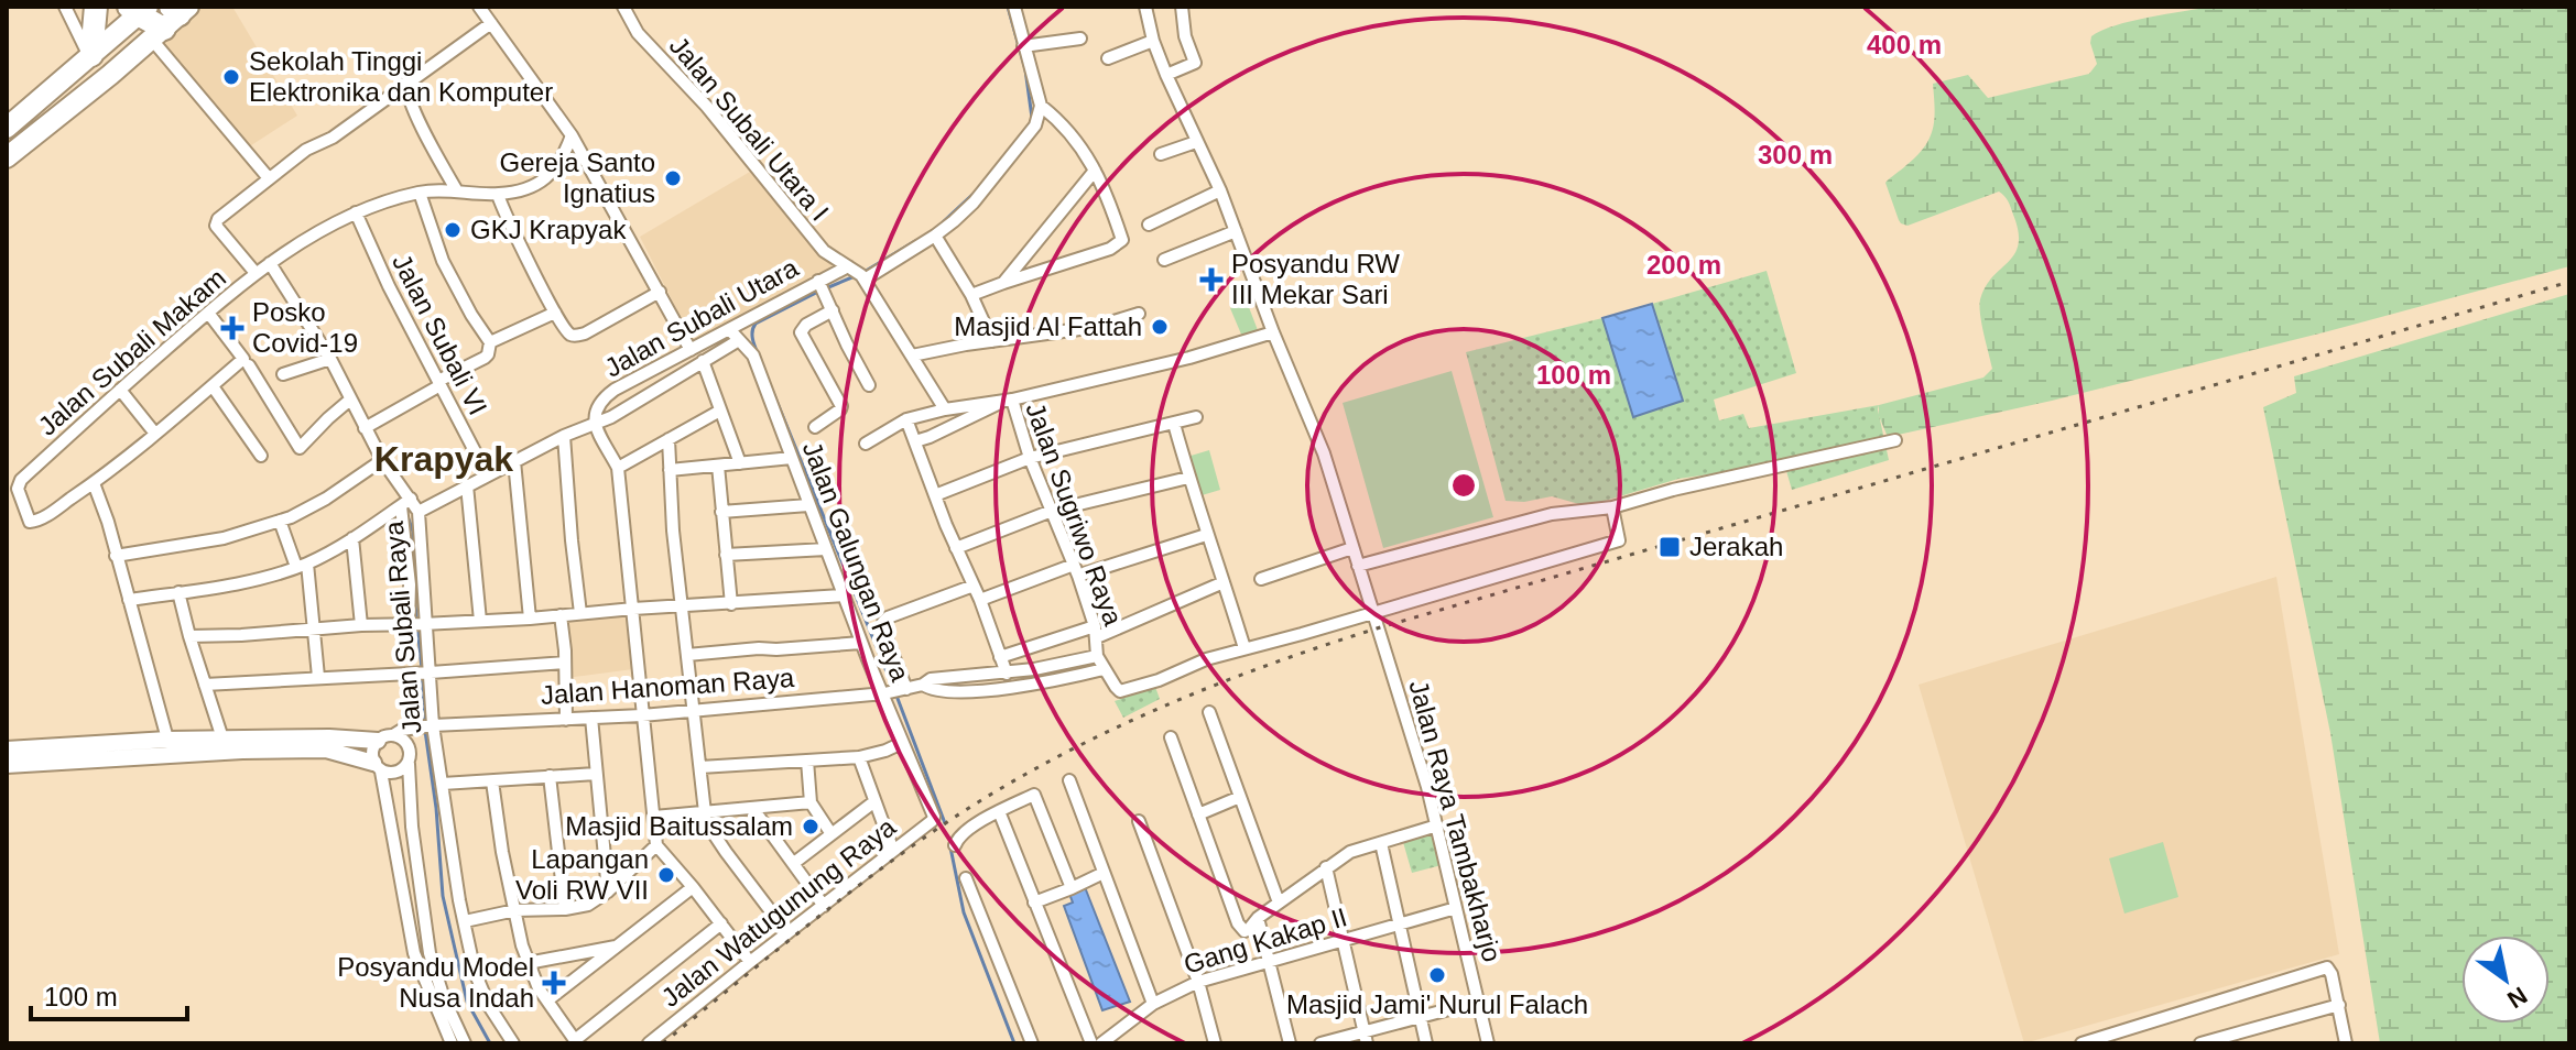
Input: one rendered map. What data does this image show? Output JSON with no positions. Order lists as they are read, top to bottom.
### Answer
{
  "streets": {
    "street": [
      "Jalan Subali Utara I",
      "Jalan Subali Utara",
      "Jalan Subali VI",
      "Jalan Subali Makam",
      "Jalan Sugriwo Raya",
      "Jalan Galungan Raya",
      "Jalan Subali Raya",
      "Jalan Hanoman Raya",
      "Jalan Raya Tambakharjo",
      "Jalan Watugunung Raya",
      "Gang Kakap II"
    ]
  },
  "crossings": [
    ["Jalan Subali Utara I", "Jalan Subali Utara"],
    ["Jalan Subali Utara", "Jalan Galungan Raya"],
    ["Jalan Subali Makam", "Jalan Subali Raya"],
    ["Jalan Sugriwo Raya", "Jalan Hanoman Raya"],
    ["Jalan Galungan Raya", "Jalan Hanoman Raya"],
    ["Jalan Galungan Raya", "Jalan Watugunung Raya"],
    ["Jalan Subali Raya", "Jalan Hanoman Raya"],
    ["Jalan Raya Tambakharjo", "Gang Kakap II"]
  ],
  "districts": ["Krapyak"],
  "places": {
    "other": [
      "Sekolah Tinggi Elektronika dan Komputer",
      "Gereja Santo Ignatius",
      "GKJ Krapyak",
      "Masjid Al Fattah",
      "Masjid Baitussalam",
      "Lapangan Voli RW VII",
      "Masjid Jami' Nurul Falach"
    ],
    "health": ["Posyandu RW III Mekar Sari", "Posko Covid-19", "Posyandu Model Nusa Indah"],
    "transit": ["Jerakah"]
  },
  "scale_bar": "100 m",
  "north": "bottom right",
  "rings": [
    "400 m",
    "300 m",
    "200 m",
    "100 m"
  ]
}
